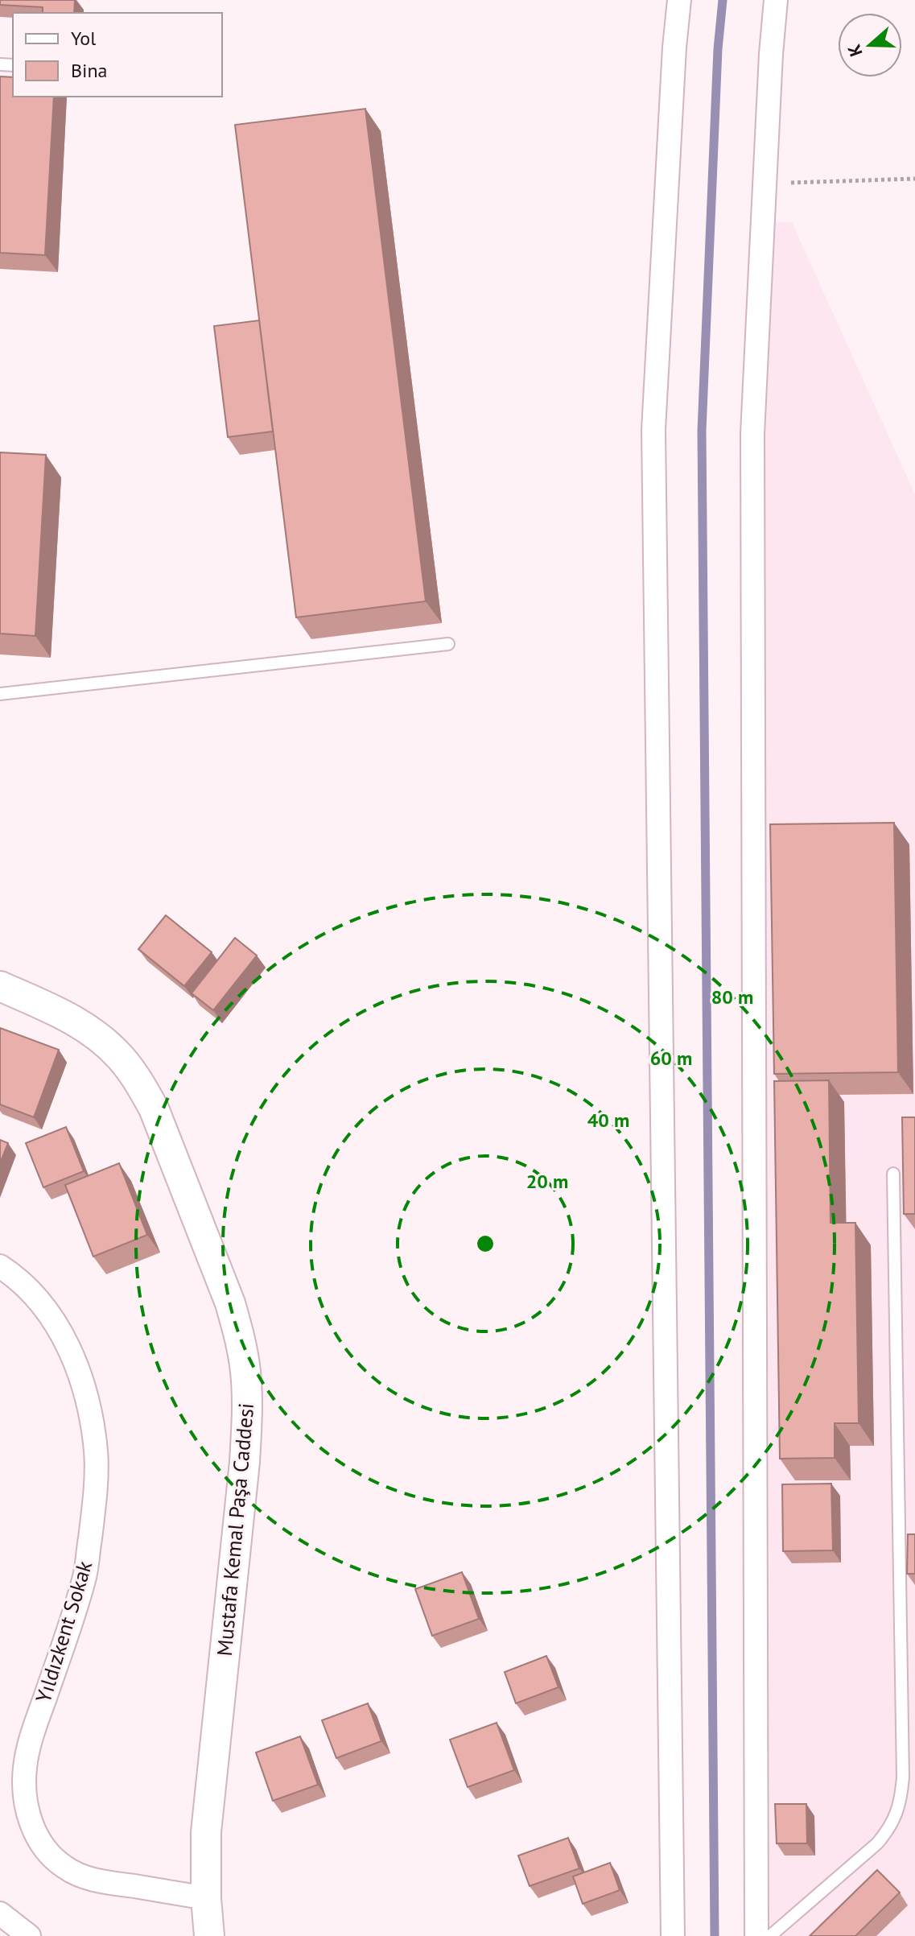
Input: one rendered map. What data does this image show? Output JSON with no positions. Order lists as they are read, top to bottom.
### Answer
{
  "streets": {
    "street": ["Mustafa Kemal Paşa Caddesi", "Yıldızkent Sokak"]
  },
  "crossings": [
    ["Mustafa Kemal Paşa Caddesi", "Yıldızkent Sokak"]
  ],
  "legend": ["Yol", "Bina"],
  "north": "left",
  "rings": [
    "80 m",
    "60 m",
    "40 m",
    "20 m"
  ]
}
